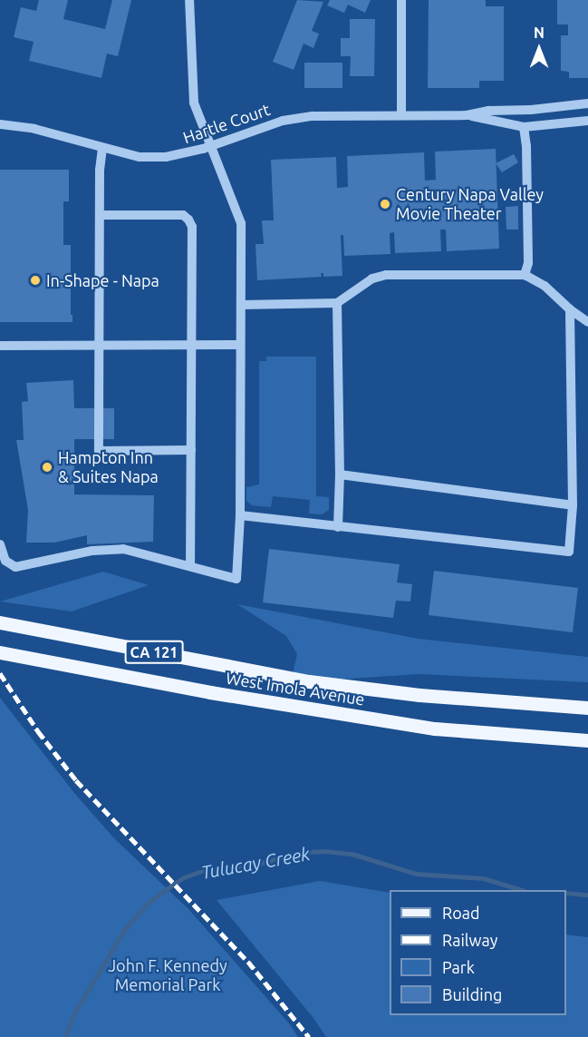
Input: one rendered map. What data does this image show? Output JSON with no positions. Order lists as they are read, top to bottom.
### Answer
{
  "streets": {
    "main road": ["CA 121", "West Imola Avenue"],
    "street": ["Hartle Court"]
  },
  "water": ["Tulucay Creek"],
  "parks": ["John F. Kennedy Memorial Park"],
  "places": ["Century Napa Valley Movie Theater", "In-Shape - Napa", "Hampton Inn & Suites Napa"],
  "legend": [
    "Road",
    "Railway",
    "Park",
    "Building"
  ],
  "north": "top"
}
